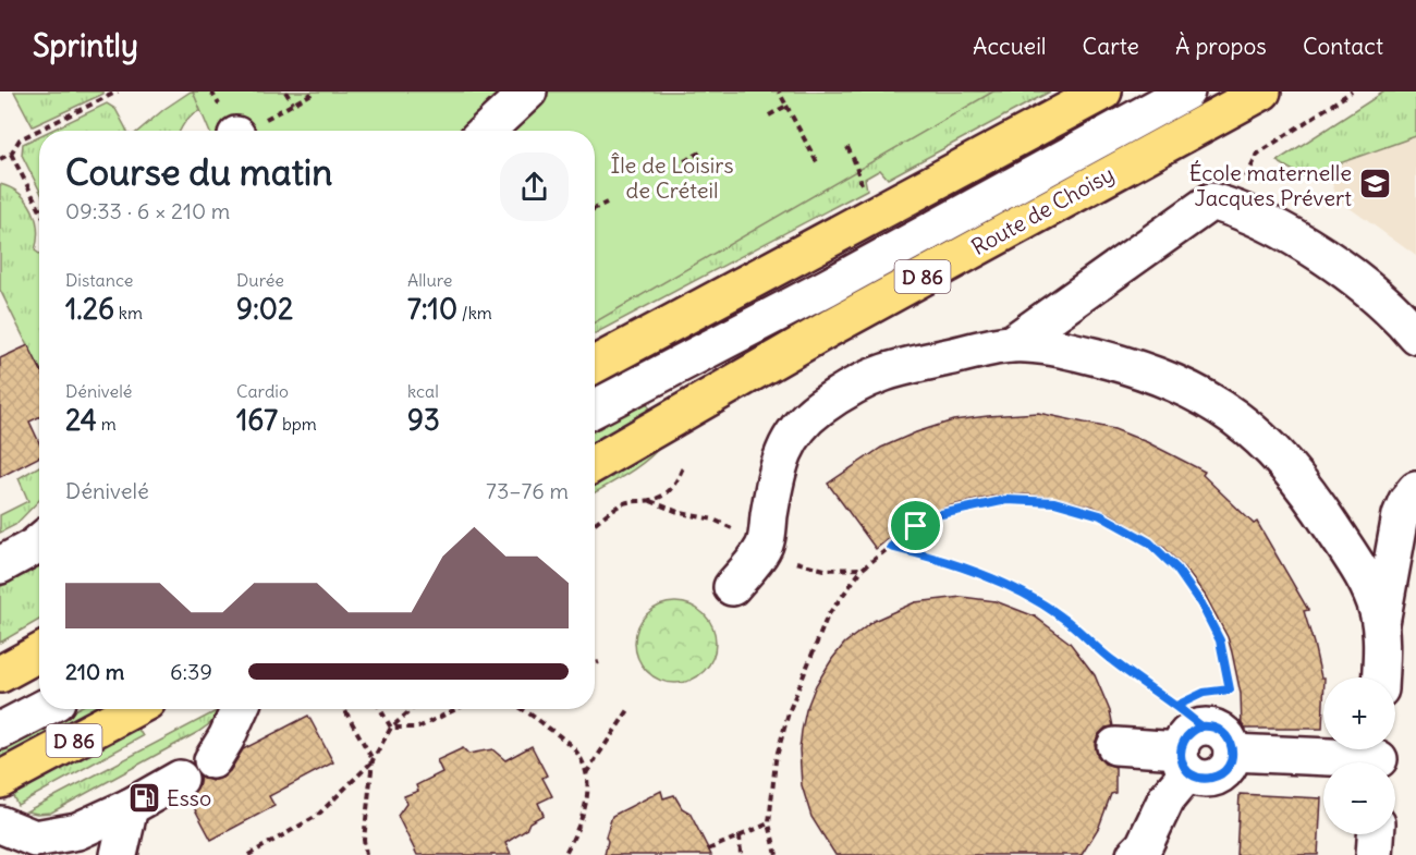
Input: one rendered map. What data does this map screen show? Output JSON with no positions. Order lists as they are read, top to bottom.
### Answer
{
  "streets": {
    "main road": ["Route de Choisy", "D 86"]
  },
  "parks": ["Île de Loisirs de Créteil"],
  "places": {
    "school or university": ["École maternelle Jacques Prévert"],
    "fuel station": ["Esso"]
  },
  "page": {
    "header": "Sprintly",
    "nav": [
      "Accueil",
      "Carte",
      "À propos",
      "Contact"
    ],
    "heading": ["Course du matin", "09:33 · 6 × 210 m"],
    "stats": [
      ["Distance", "1.26 km"],
      ["Durée", "9:02"],
      ["Allure", "7:10 /km"],
      ["Dénivelé", "24 m"],
      ["Cardio", "167 bpm"],
      ["kcal", "93"]
    ],
    "chart": ["Dénivelé", "73–76 m"],
    "list": [
      {
        "name": "210 m",
        "note": "6:39"
      }
    ],
    "map_buttons": ["+", "−"]
  }
}
